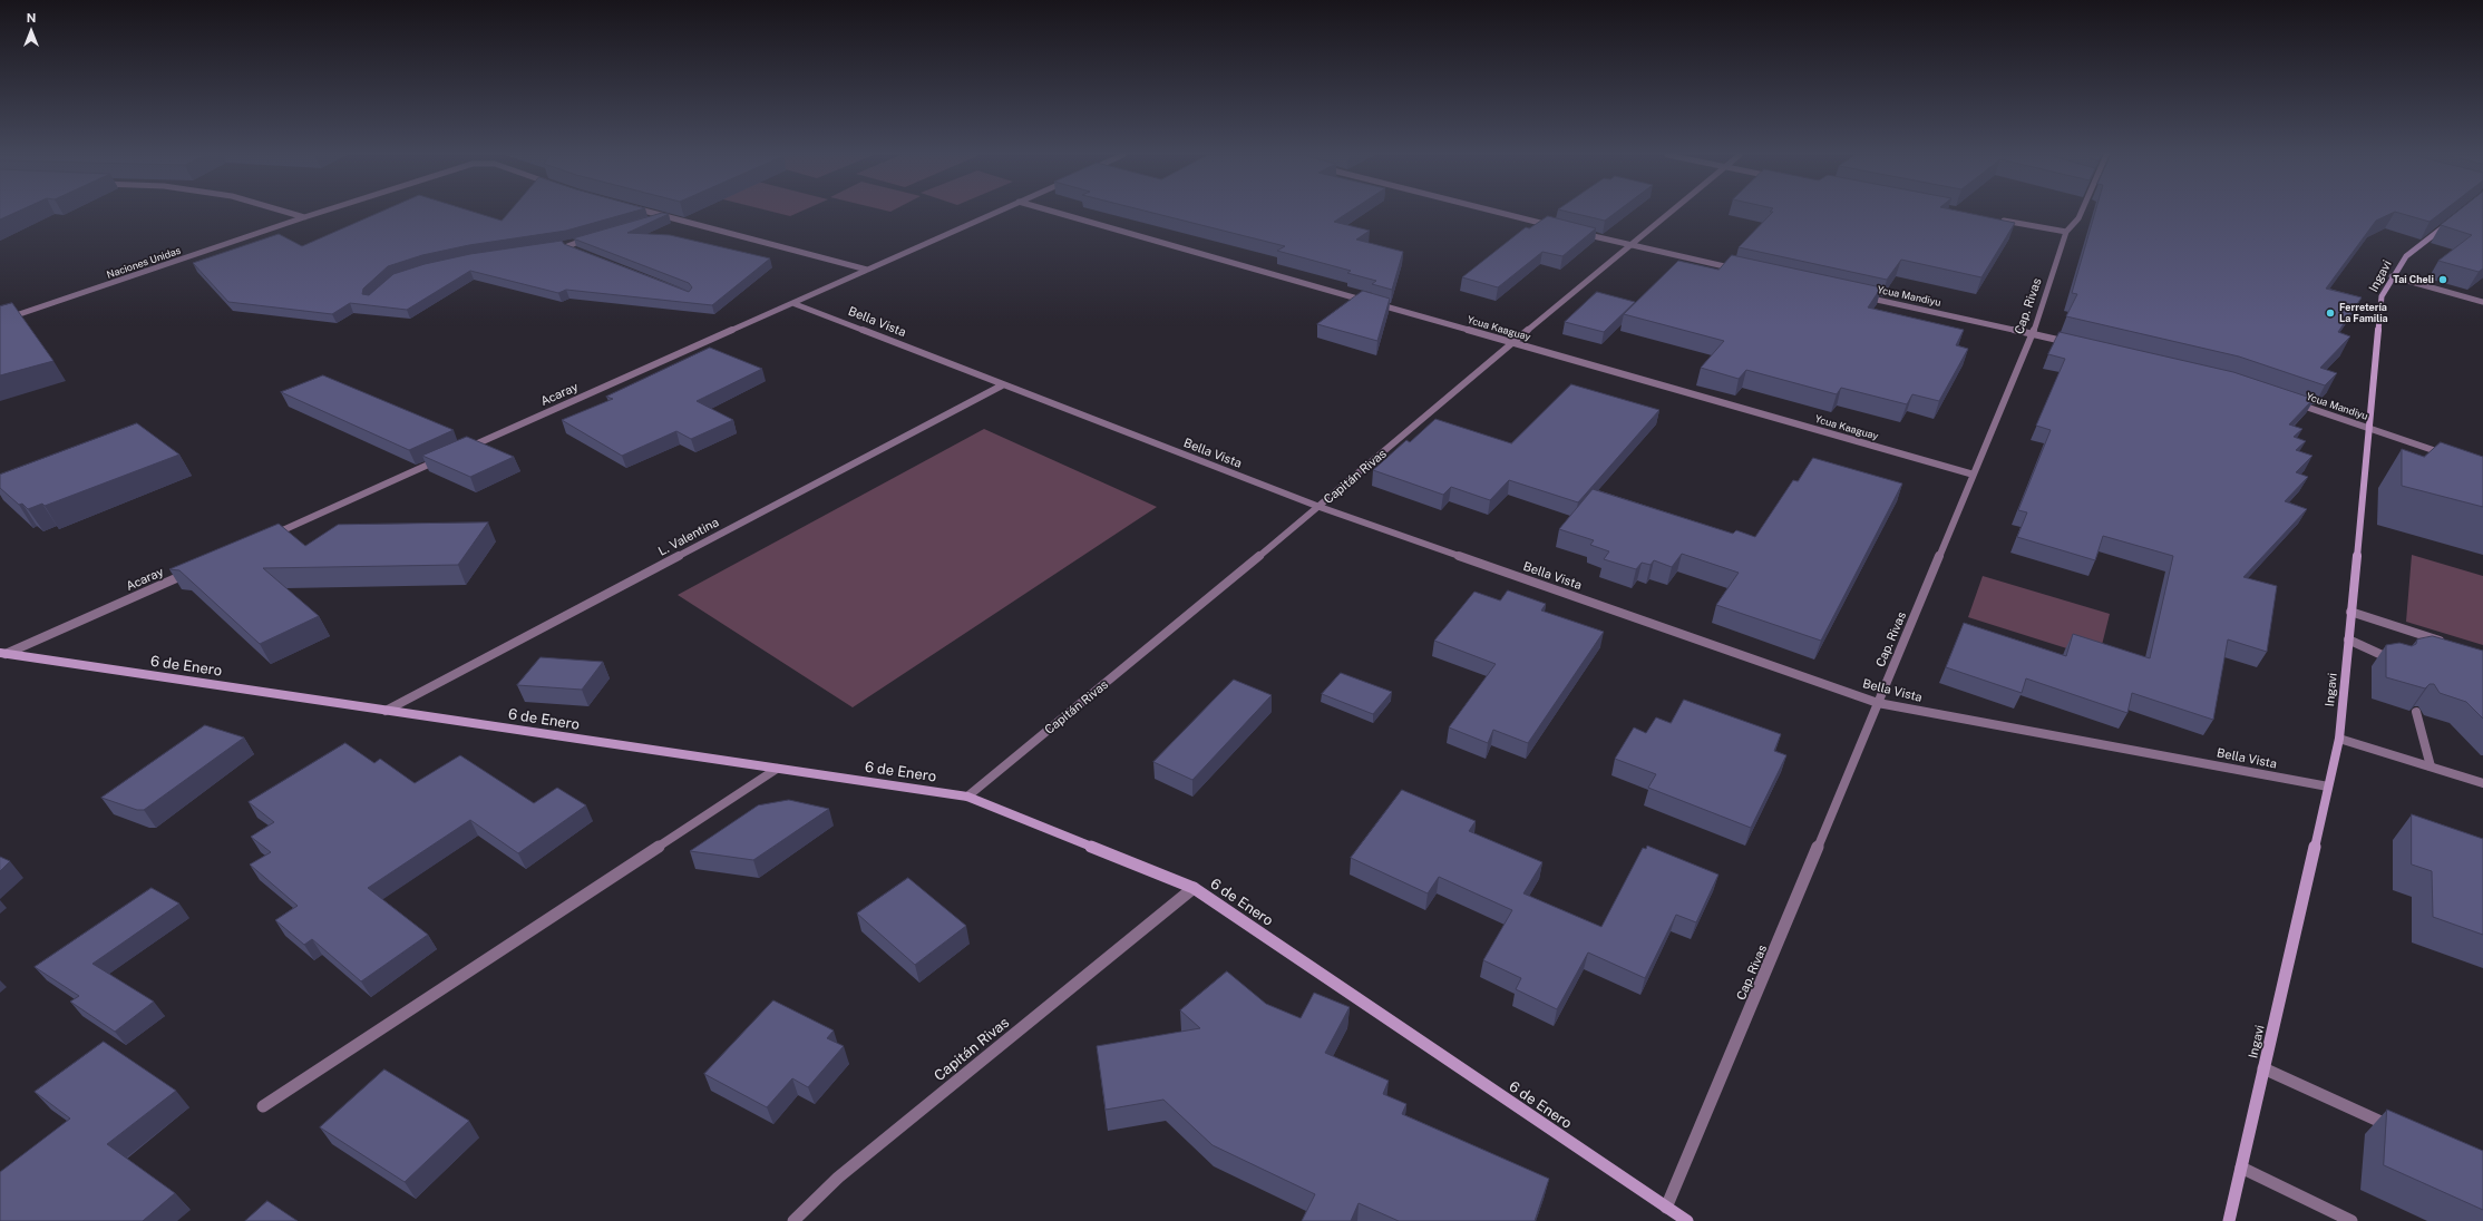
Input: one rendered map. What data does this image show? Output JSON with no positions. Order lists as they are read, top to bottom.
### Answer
{
  "streets": {
    "main road": ["Ingavi", "6 de Enero"],
    "street": [
      "Naciones Unidas",
      "Ycua Mandiyu",
      "Cap. Rivas",
      "Bella Vista",
      "Ycua Kaaguay",
      "Acaray",
      "Capitán Rivas",
      "L. Valentina"
    ]
  },
  "crossings": [
    ["Ingavi", "Ycua Mandiyu"],
    ["Ingavi", "Bella Vista"],
    ["Ycua Mandiyu", "Cap. Rivas"],
    ["Cap. Rivas", "Bella Vista"],
    ["Cap. Rivas", "Ycua Kaaguay"],
    ["Cap. Rivas", "6 de Enero"],
    ["Bella Vista", "Acaray"],
    ["Bella Vista", "Capitán Rivas"],
    ["Bella Vista", "L. Valentina"],
    ["Ycua Kaaguay", "Capitán Rivas"],
    ["Acaray", "6 de Enero"],
    ["Capitán Rivas", "6 de Enero"],
    ["L. Valentina", "6 de Enero"]
  ],
  "places": ["Tai Cheli", "Ferretería La Familia"],
  "north": "top"
}
